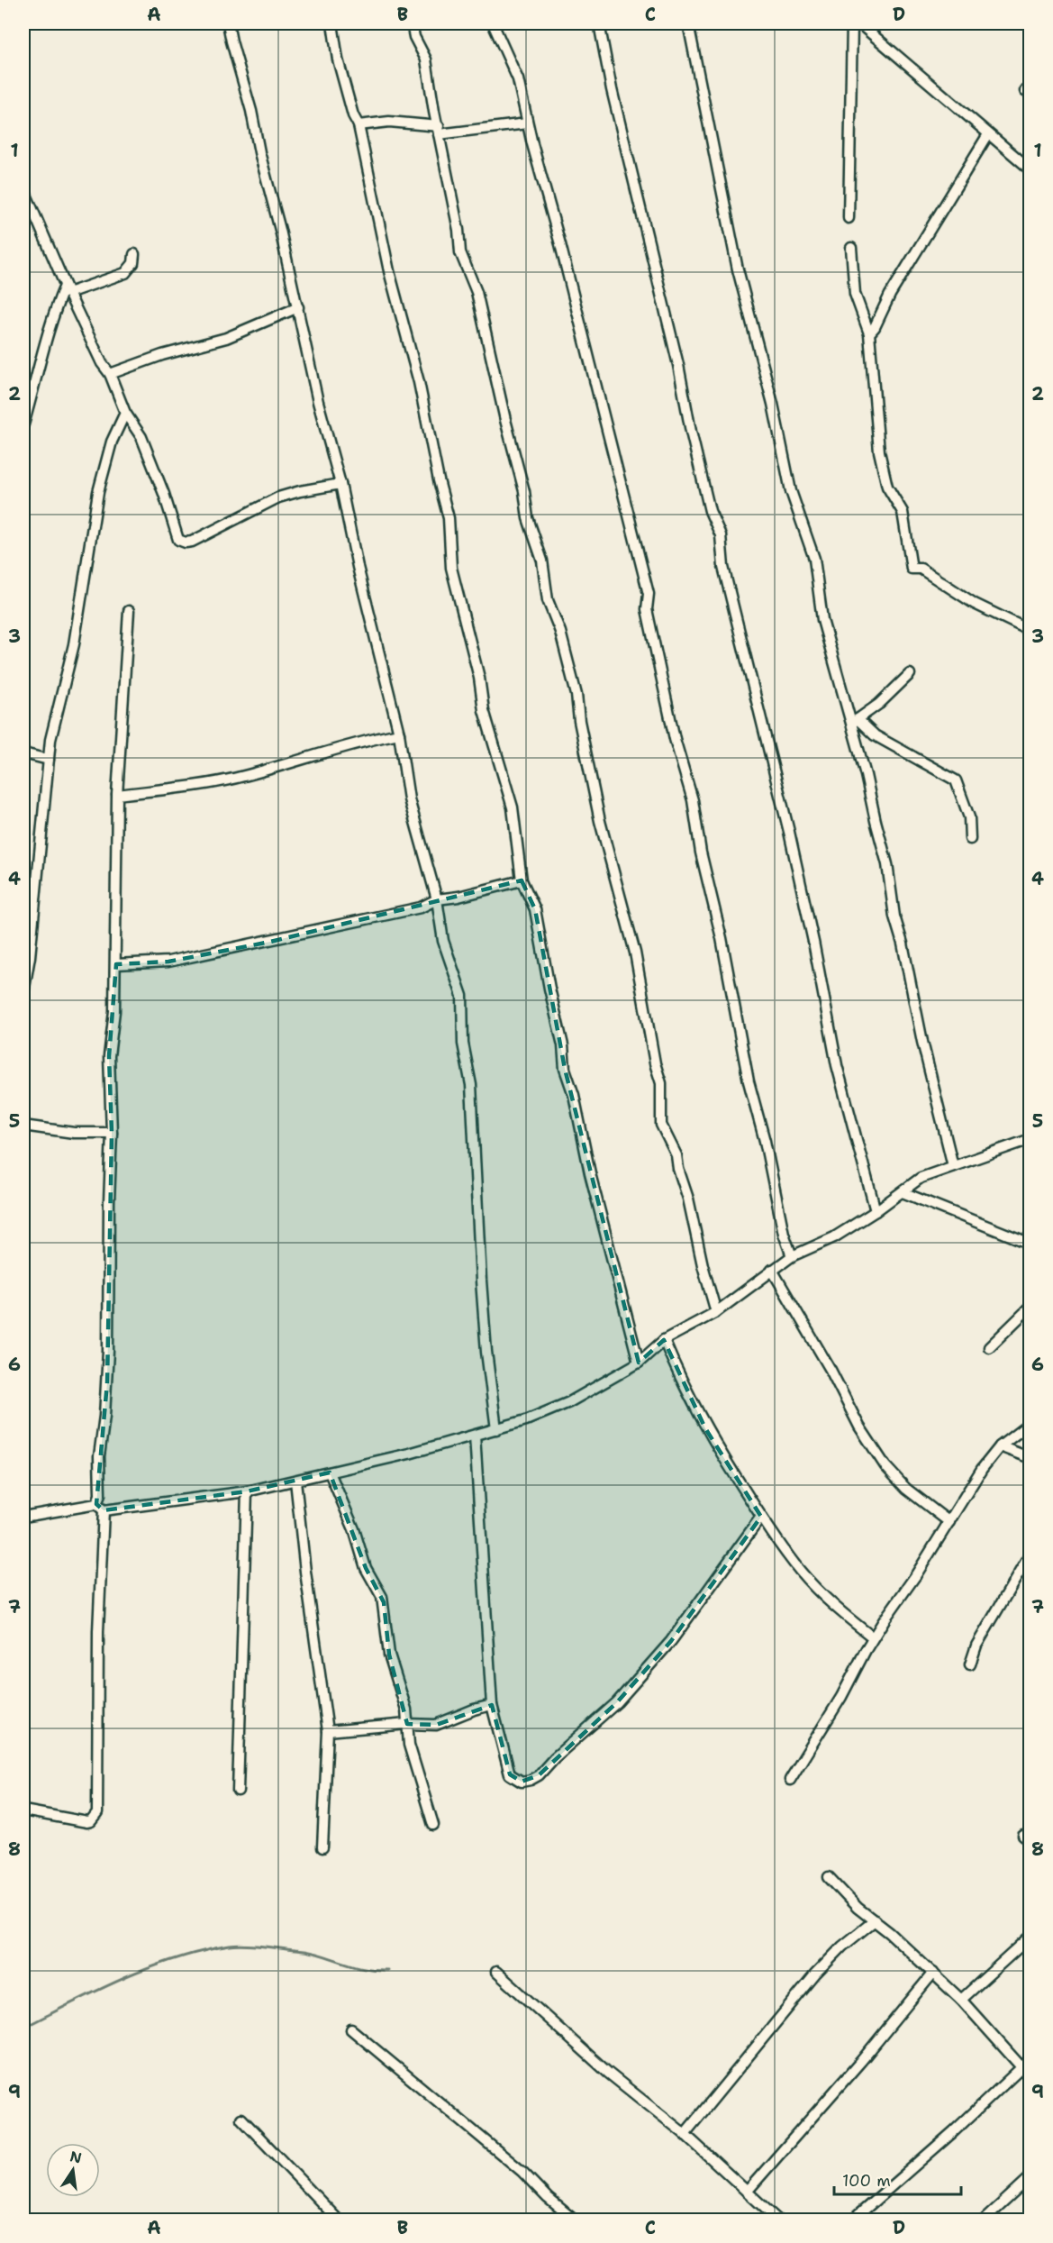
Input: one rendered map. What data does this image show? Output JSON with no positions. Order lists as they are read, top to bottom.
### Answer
{
  "scale_bar": "100 m",
  "north": "top",
  "grid": {
    "columns": [
      "A",
      "B",
      "C",
      "D"
    ],
    "rows": [
      "1",
      "2",
      "3",
      "4",
      "5",
      "6",
      "7",
      "8",
      "9"
    ]
  }
}
